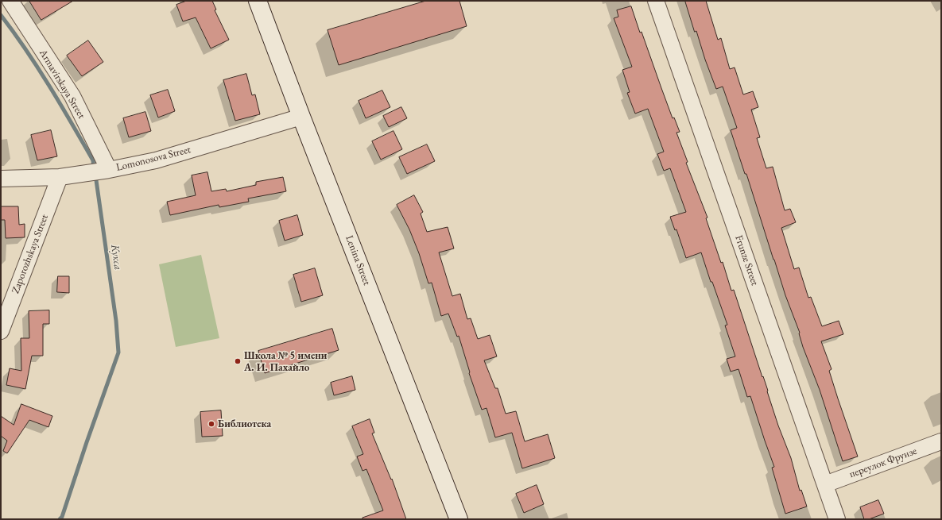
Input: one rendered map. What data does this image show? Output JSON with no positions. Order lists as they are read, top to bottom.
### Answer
{
  "streets": {
    "street": [
      "Armavirskaya Street",
      "Lomonosova Street",
      "Zaporozhskaya Street",
      "Lenina Street",
      "Frunze Street",
      "переулок Фрунзе"
    ]
  },
  "crossings": [
    ["Armavirskaya Street", "Lomonosova Street"],
    ["Lomonosova Street", "Zaporozhskaya Street"],
    ["Lomonosova Street", "Lenina Street"],
    ["Frunze Street", "переулок Фрунзе"]
  ],
  "water": ["Кукса"],
  "places": ["Школа № 5 имени А. И. Пахайло", "Библиотека"]
}
